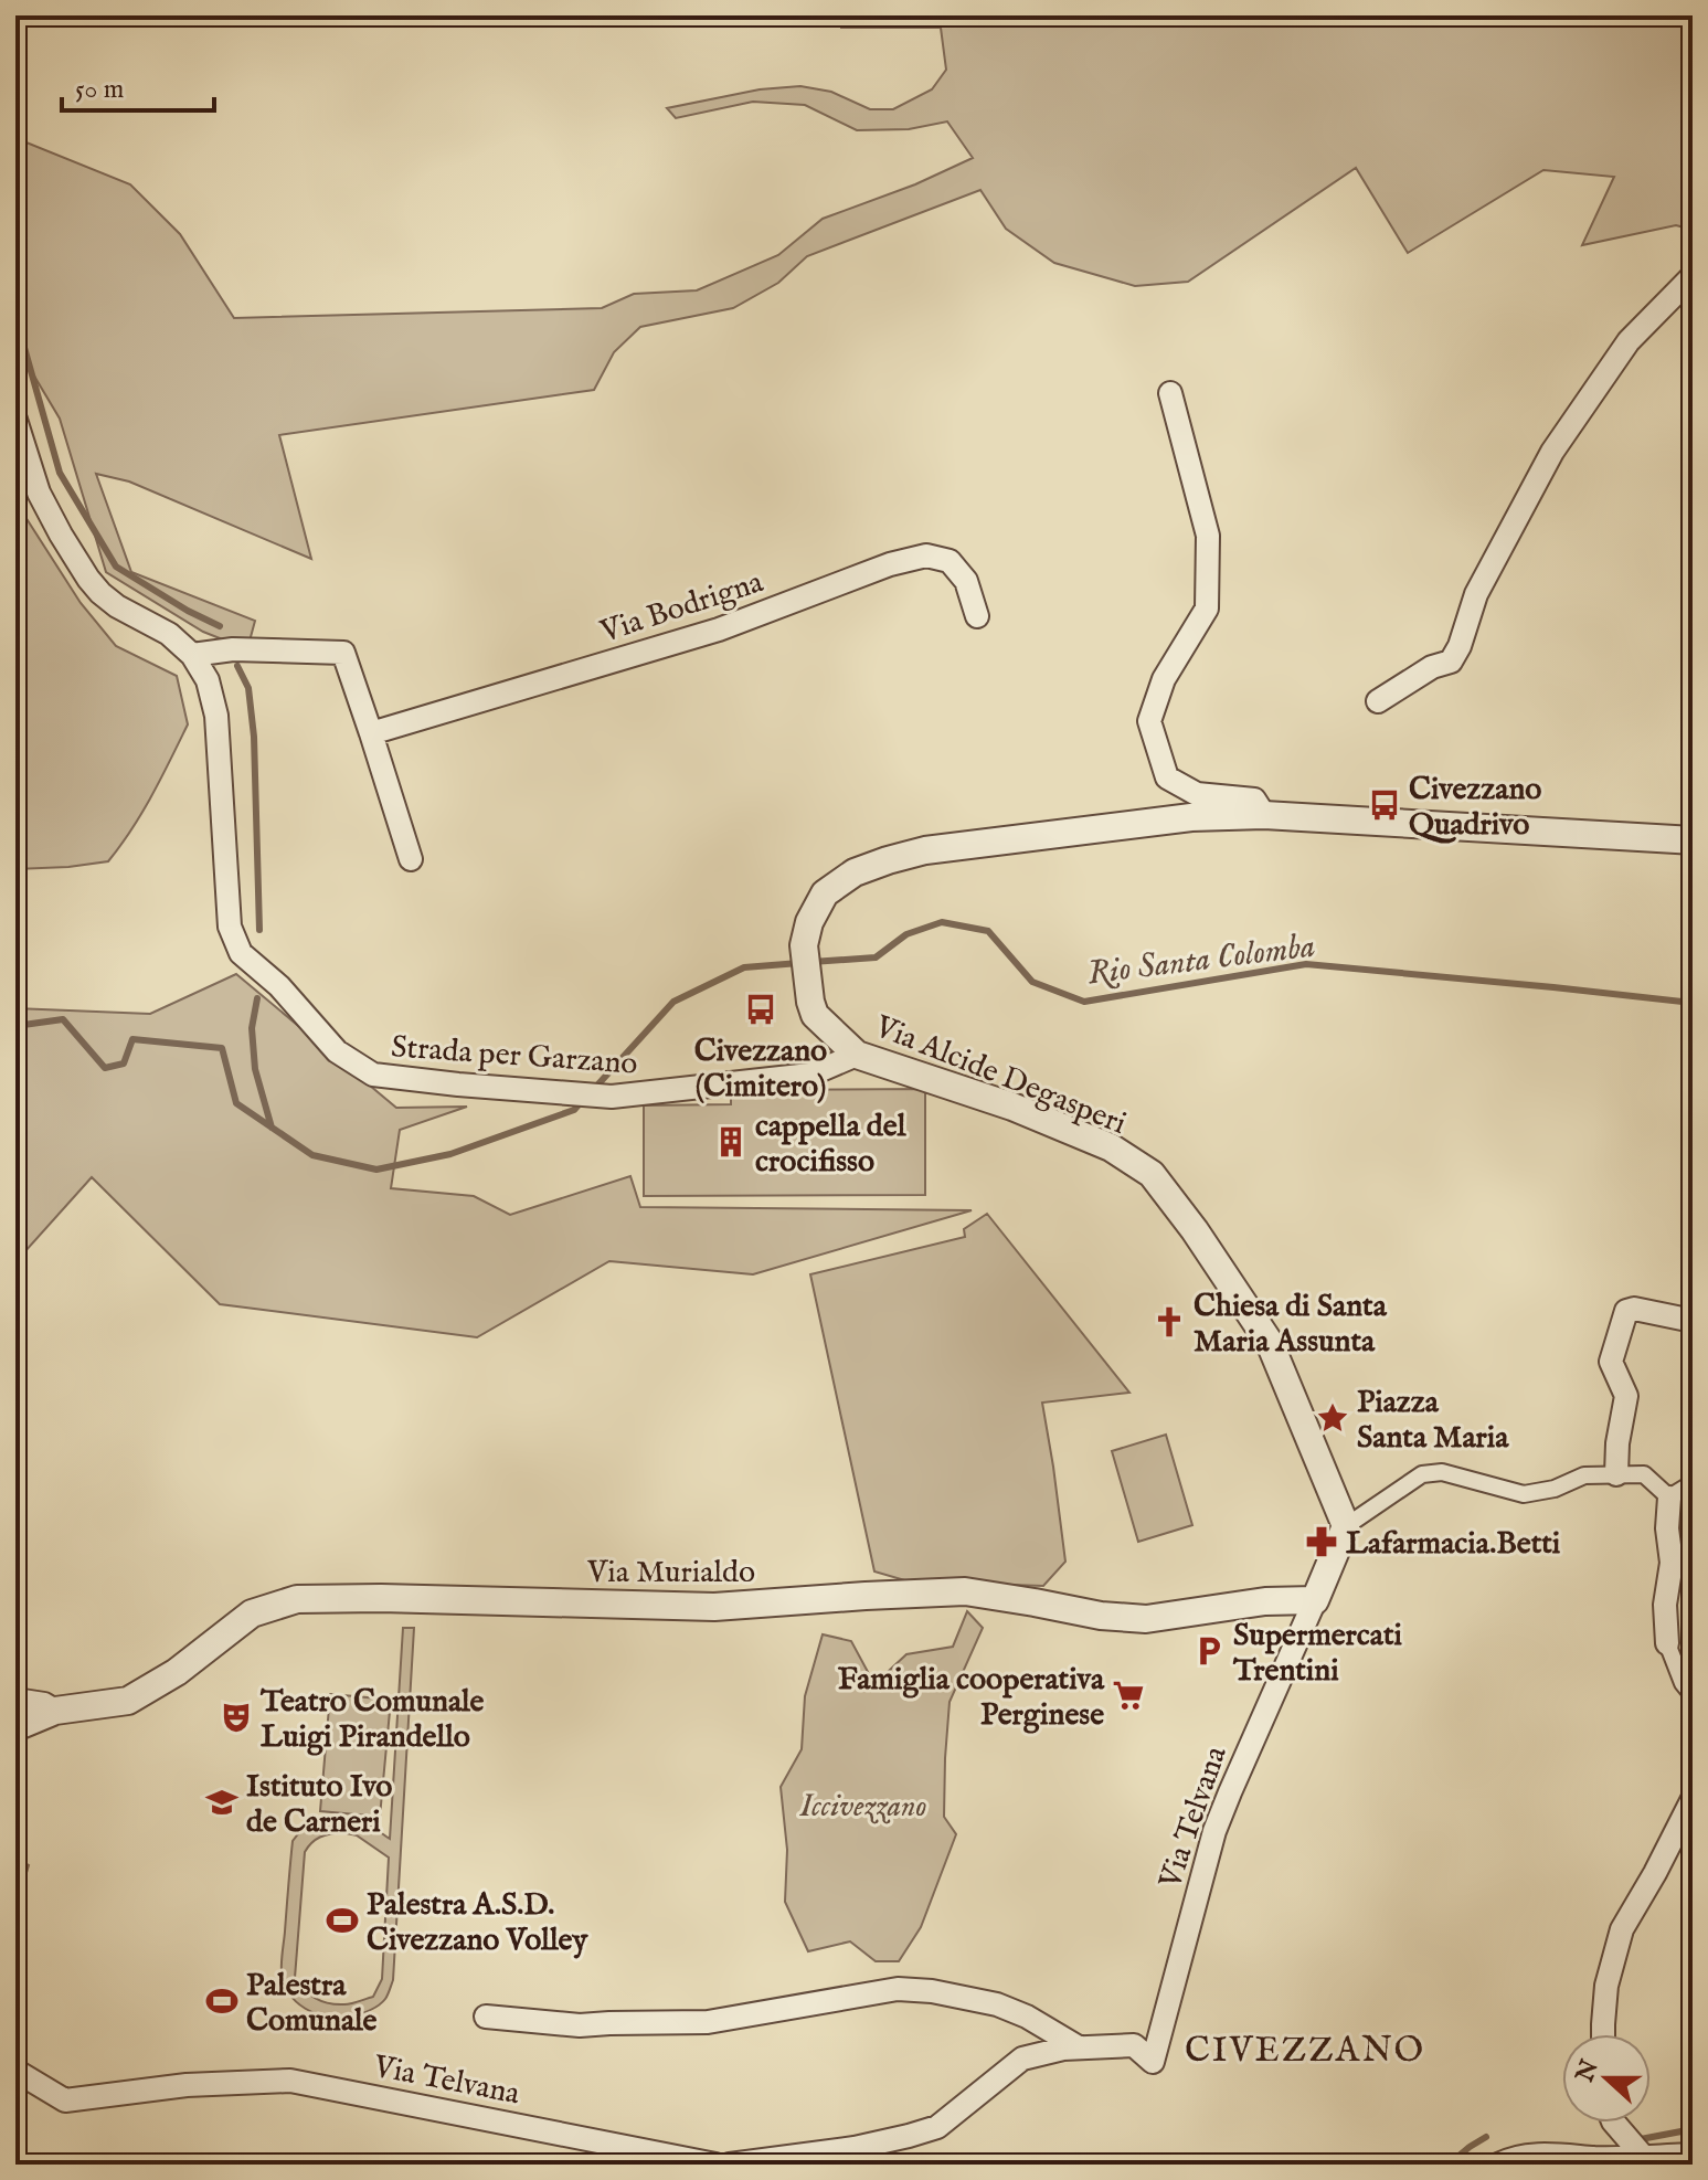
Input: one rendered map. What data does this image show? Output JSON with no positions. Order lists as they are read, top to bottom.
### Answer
{
  "streets": {
    "street": [
      "Via Bodrigna",
      "Strada per Garzano",
      "Via Alcide Degasperi",
      "Via Murialdo",
      "Via Telvana"
    ]
  },
  "crossings": [
    ["Strada per Garzano", "Via Alcide Degasperi"],
    ["Via Alcide Degasperi", "Via Telvana"],
    ["Via Murialdo", "Via Telvana"]
  ],
  "districts": ["CIVEZZANO"],
  "water": ["Rio Santa Colomba"],
  "parks": ["Iccivezzano"],
  "places": {
    "bus stop": ["Civezzano Quadrivo", "Civezzano (Cimitero)"],
    "building": ["cappella del crocifisso"],
    "church": ["Chiesa di Santa Maria Assunta"],
    "place": ["Piazza Santa Maria"],
    "pharmacy": ["Lafarmacia.Betti"],
    "parking": ["Supermercati Trentini"],
    "supermarket": ["Famiglia cooperativa Perginese"],
    "theatre": ["Teatro Comunale Luigi Pirandello"],
    "school or university": ["Istituto Ivo de Carneri"],
    "sports": ["Palestra A.S.D. Civezzano Volley", "Palestra Comunale"]
  },
  "scale_bar": "50 m",
  "north": "left"
}
